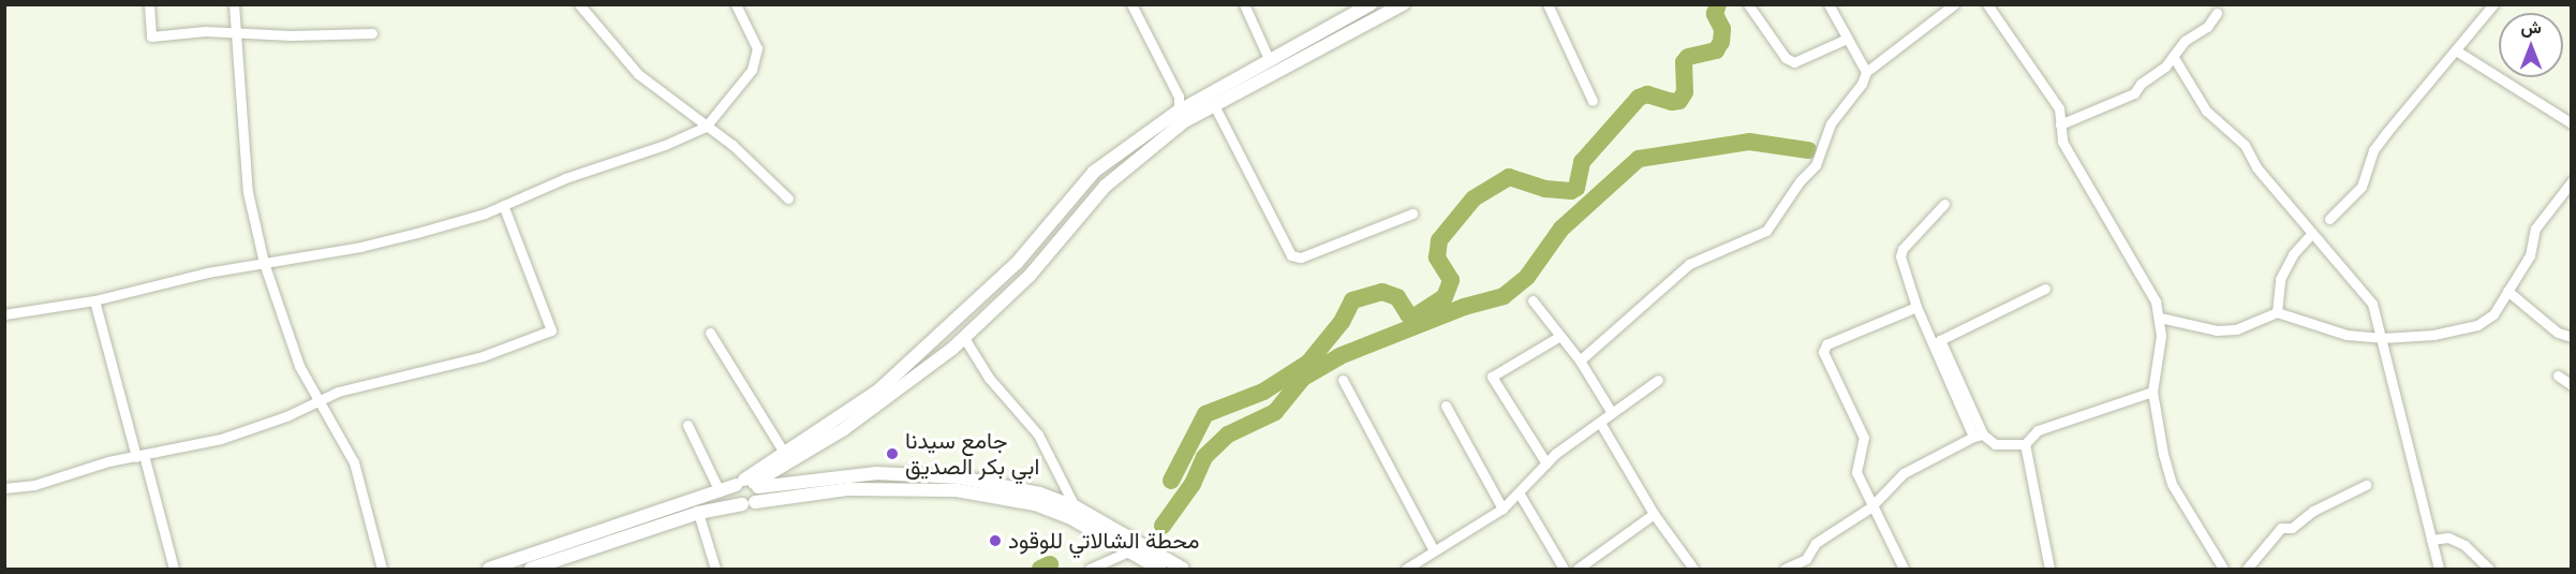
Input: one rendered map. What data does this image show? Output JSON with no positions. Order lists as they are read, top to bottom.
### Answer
{
  "places": ["جامع سيدنا ابي بكر الصديق", "محطة الشالاتي للوقود"],
  "north": "top"
}
